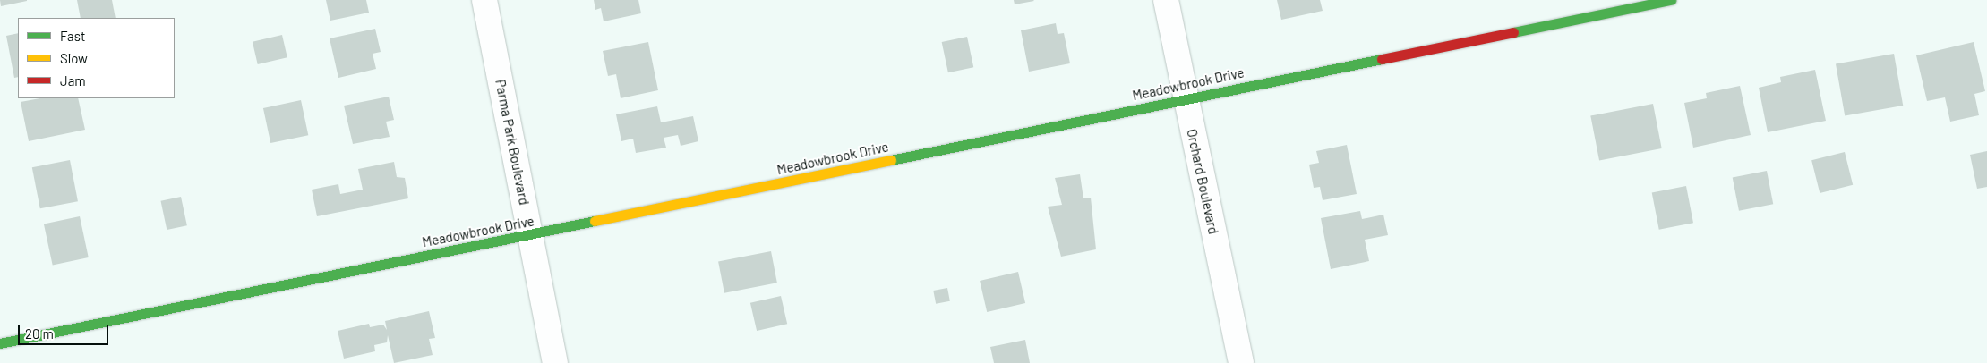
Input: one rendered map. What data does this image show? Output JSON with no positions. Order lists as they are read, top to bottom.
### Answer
{
  "streets": {
    "street": ["Meadowbrook Drive", "Parma Park Boulevard", "Orchard Boulevard"]
  },
  "crossings": [
    ["Meadowbrook Drive", "Parma Park Boulevard"],
    ["Meadowbrook Drive", "Orchard Boulevard"]
  ],
  "legend": ["Fast", "Slow", "Jam"],
  "scale_bar": "20 m"
}
